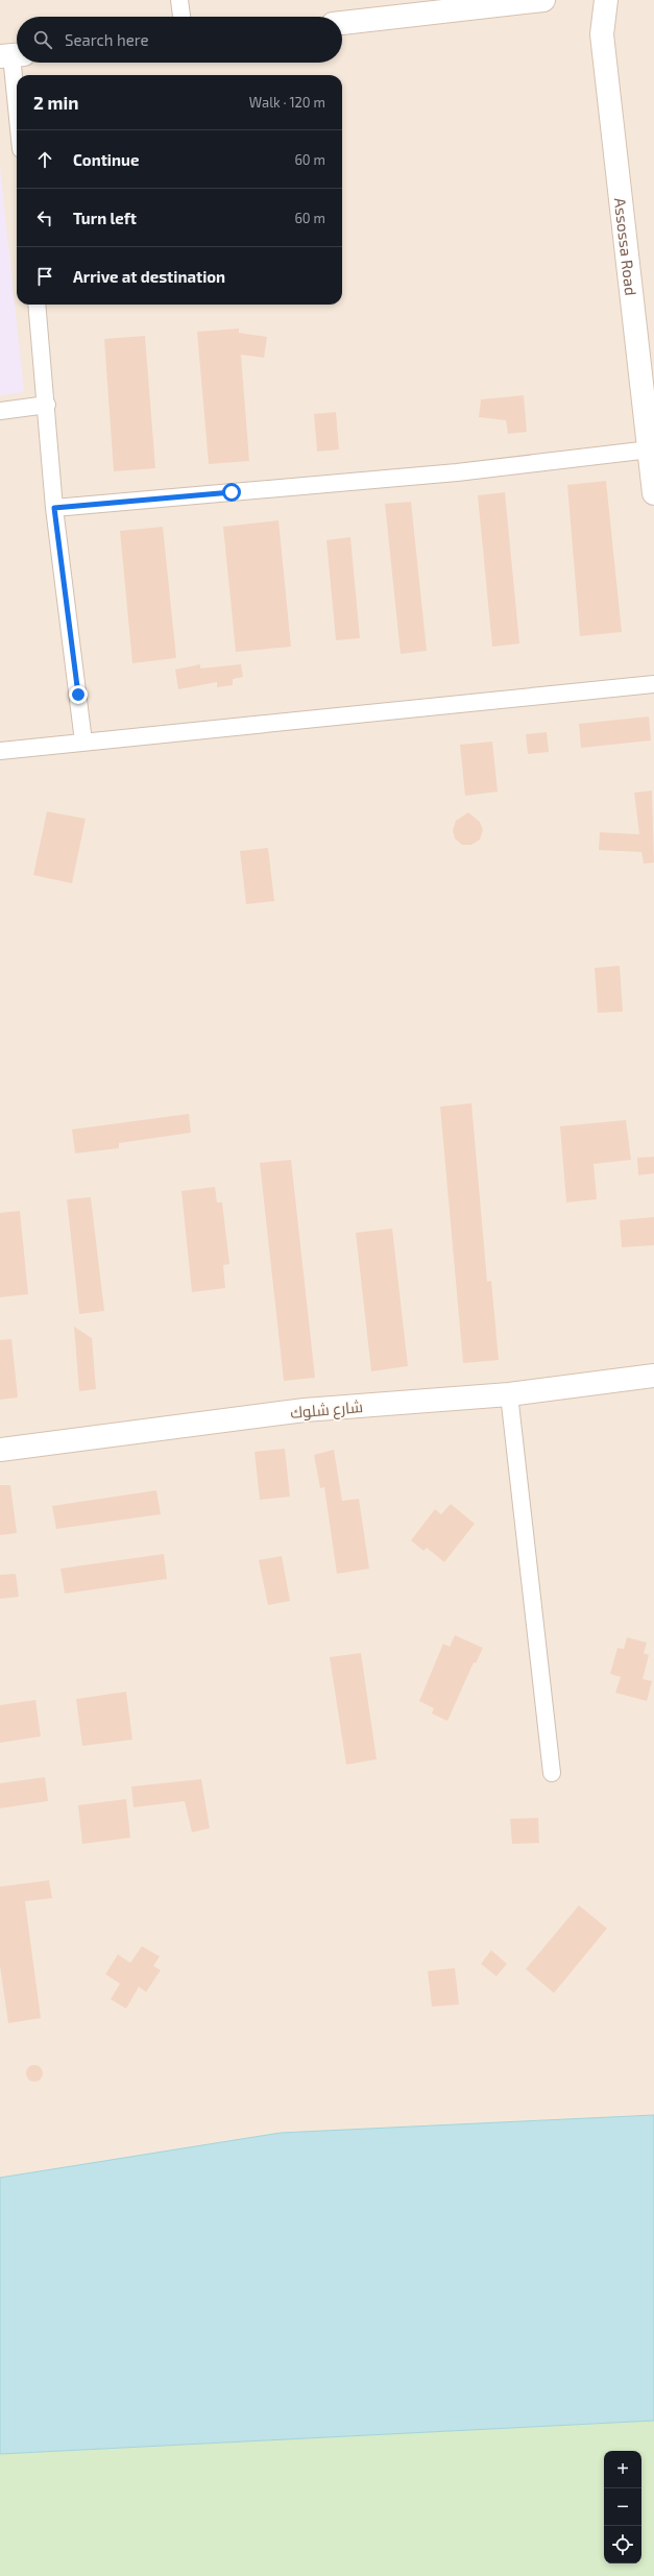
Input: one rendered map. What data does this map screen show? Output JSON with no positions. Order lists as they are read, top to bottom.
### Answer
{
  "streets": {
    "street": ["Assossa Road", "شارع شلوك"]
  },
  "page": {
    "search": "Search here",
    "heading": ["2 min", "Walk · 120 m"],
    "list": [
      ["Continue", "60 m"],
      ["Turn left", "60 m"],
      "Arrive at destination"
    ],
    "map_buttons": ["+", "−"]
  }
}
